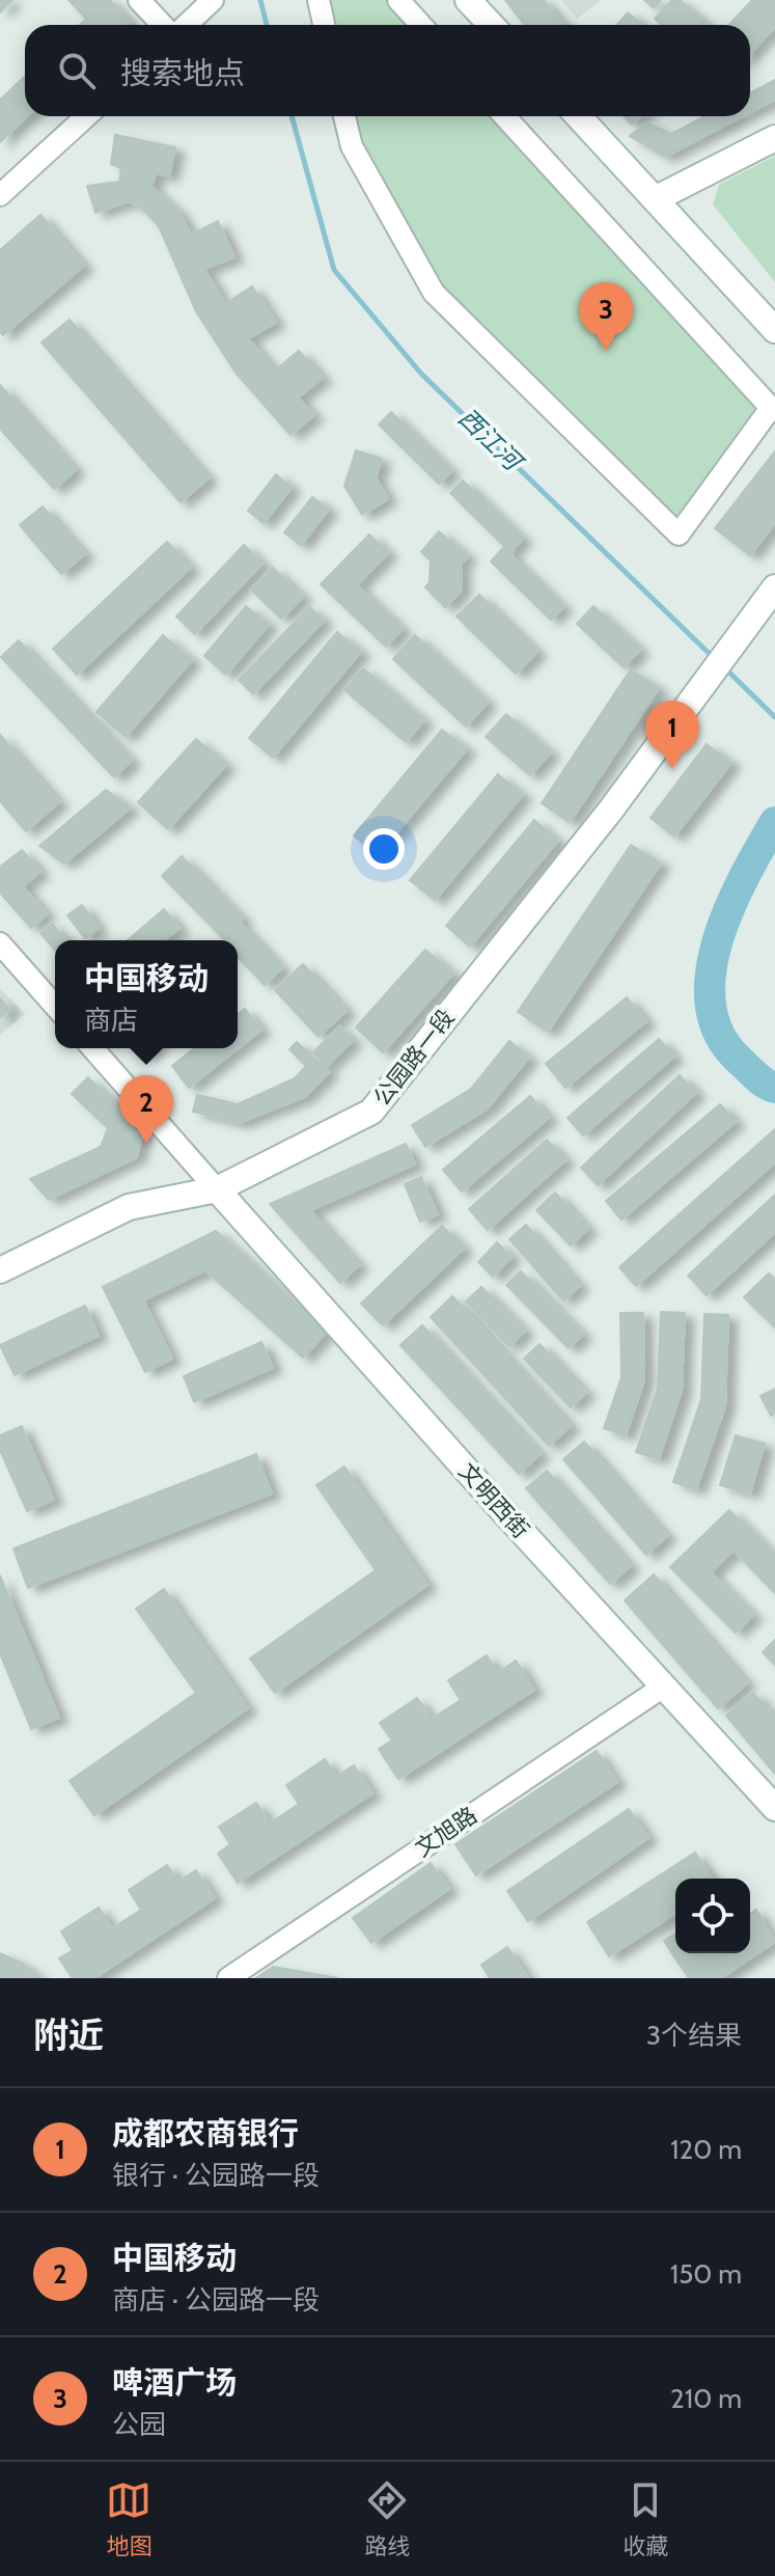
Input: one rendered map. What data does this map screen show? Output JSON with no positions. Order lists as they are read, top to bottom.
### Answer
{
  "streets": {
    "street": ["公园路一段", "文明西街", "文旭路"]
  },
  "crossings": [
    ["公园路一段", "文明西街"],
    ["文明西街", "文旭路"]
  ],
  "water": ["西江河"],
  "page": {
    "search": "搜索地点",
    "pins": ["3", "1", "2"],
    "popup": ["中国移动", "商店"],
    "heading": ["附近", "3个结果"],
    "list": [
      {
        "mark": "1",
        "name": "成都农商银行",
        "note": "银行 · 公园路一段",
        "value": "120 m"
      },
      {
        "mark": "2",
        "name": "中国移动",
        "note": "商店 · 公园路一段",
        "value": "150 m"
      },
      {
        "mark": "3",
        "name": "啤酒广场",
        "note": "公园",
        "value": "210 m"
      }
    ],
    "nav": ["地图", "路线", "收藏"]
  }
}
